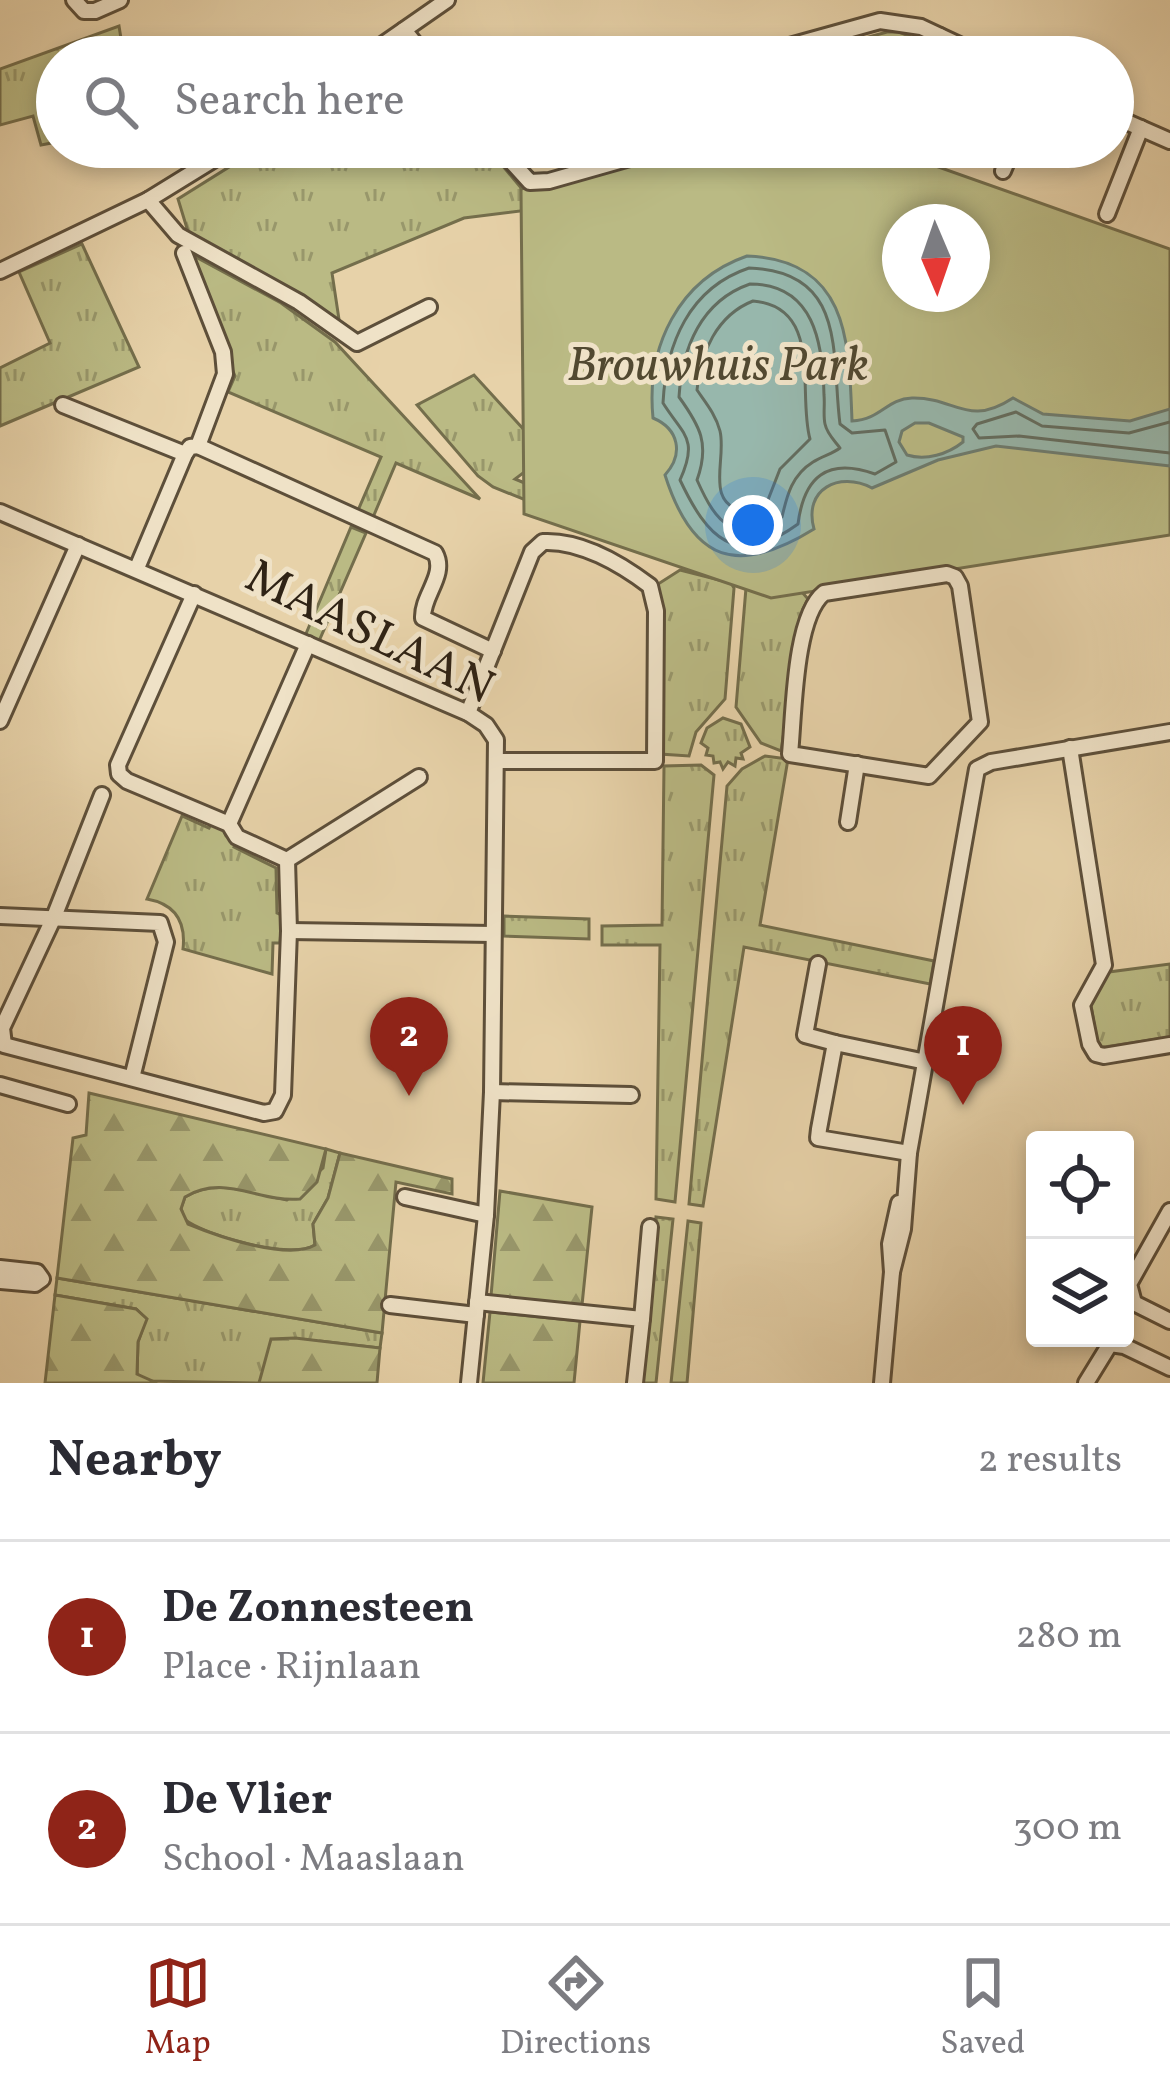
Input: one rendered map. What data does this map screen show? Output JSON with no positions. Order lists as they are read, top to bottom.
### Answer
{
  "streets": {
    "street": ["MAASLAAN"]
  },
  "parks": ["Brouwhuis Park"],
  "north": "bottom",
  "page": {
    "search": "Search here",
    "pins": ["2", "1"],
    "heading": ["Nearby", "2 results"],
    "list": [
      {
        "mark": "1",
        "name": "De Zonnesteen",
        "note": "Place · Rijnlaan",
        "value": "280 m"
      },
      {
        "mark": "2",
        "name": "De Vlier",
        "note": "School · Maaslaan",
        "value": "300 m"
      }
    ],
    "nav": ["Map", "Directions", "Saved"]
  }
}
